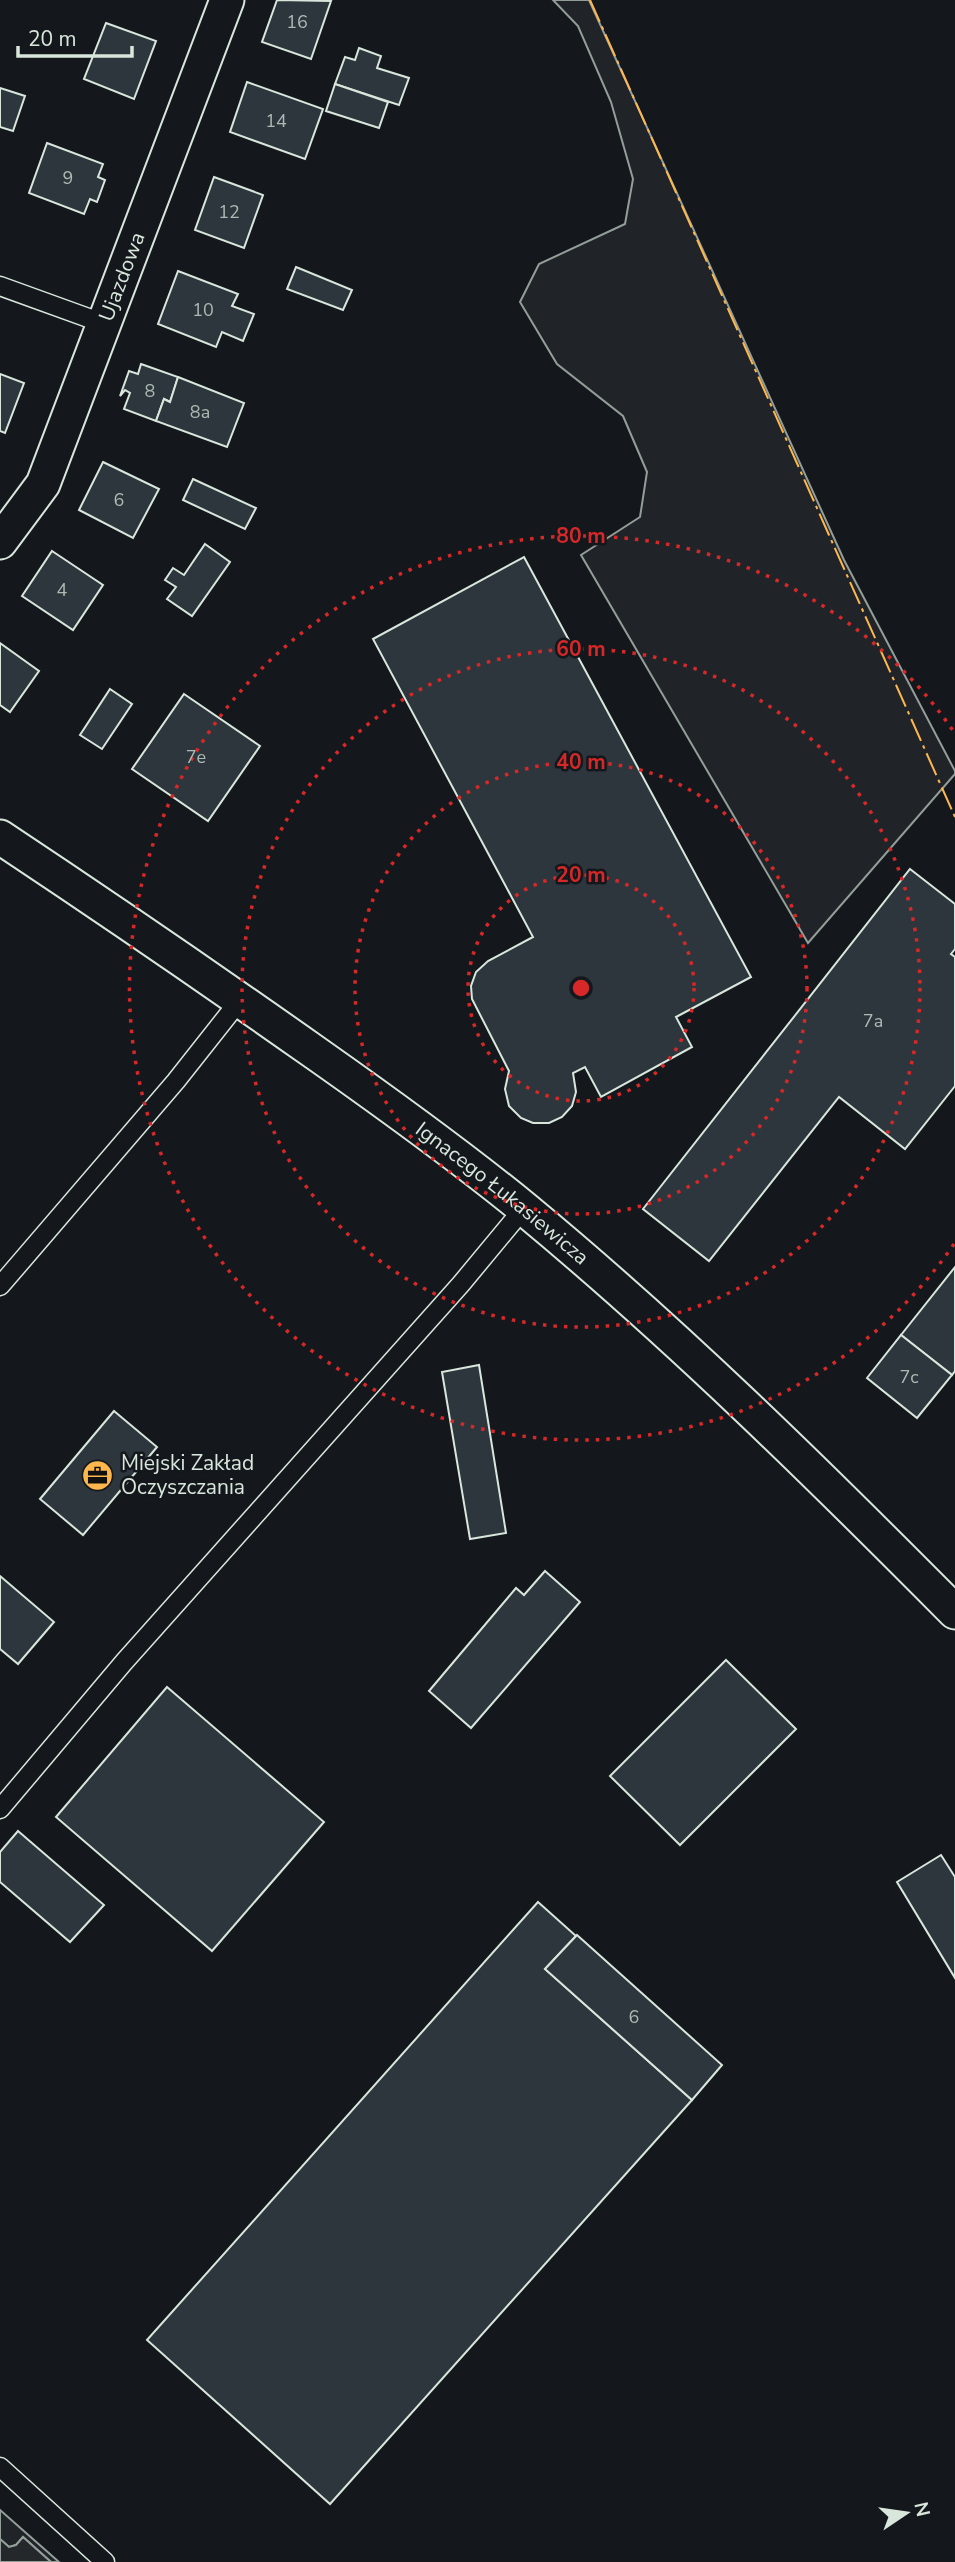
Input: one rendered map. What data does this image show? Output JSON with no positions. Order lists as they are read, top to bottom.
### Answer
{
  "streets": {
    "street": ["Ujazdowa", "Ignacego Łukasiewicza"]
  },
  "places": {
    "office": ["Miejski Zakład Oczyszczania"]
  },
  "house_numbers": [
    "16",
    "14",
    "9",
    "12",
    "10",
    "8",
    "8a",
    "6",
    "4",
    "7e",
    "7a",
    "7c",
    "6"
  ],
  "scale_bar": "20 m",
  "north": "right",
  "rings": [
    "80 m",
    "60 m",
    "40 m",
    "20 m"
  ]
}
